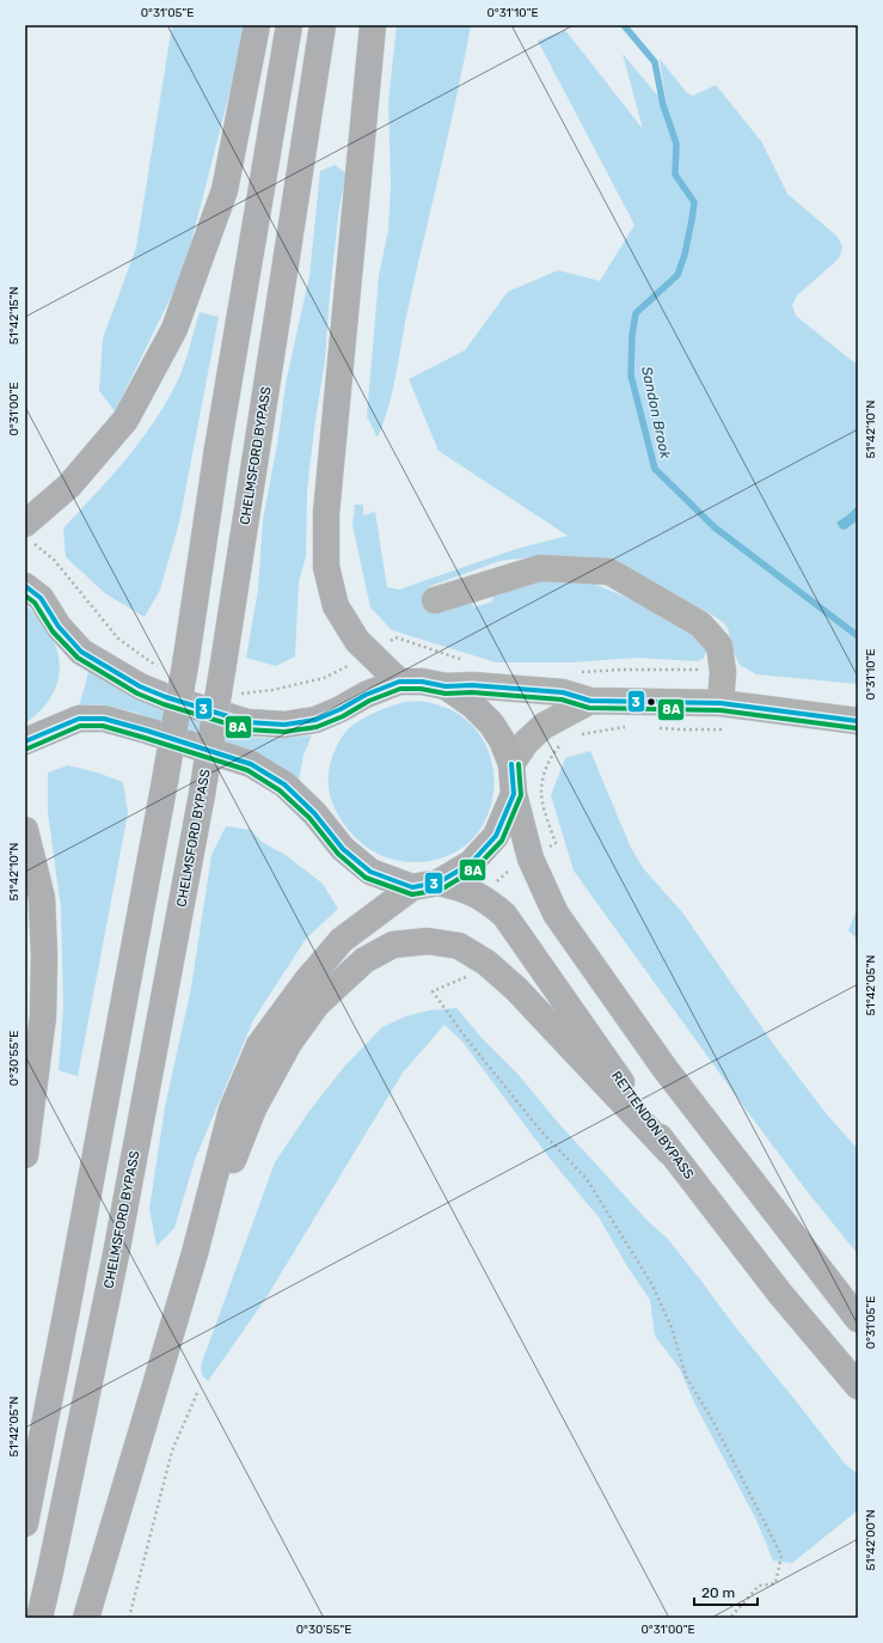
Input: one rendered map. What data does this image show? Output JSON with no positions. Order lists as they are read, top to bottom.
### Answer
{
  "streets": {
    "highway": ["CHELMSFORD BYPASS", "RETTENDON BYPASS"]
  },
  "water": ["Sandon Brook"],
  "lines": ["transit line 3", "transit line 8A"],
  "scale_bar": "20 m",
  "coordinates": [
    "0°31'05\"E",
    "0°31'10\"E",
    "51°42'15\"N",
    "0°31'00\"E",
    "51°42'10\"N",
    "51°42'05\"N",
    "0°30'55\"E",
    "51°42'00\"N"
  ]
}
